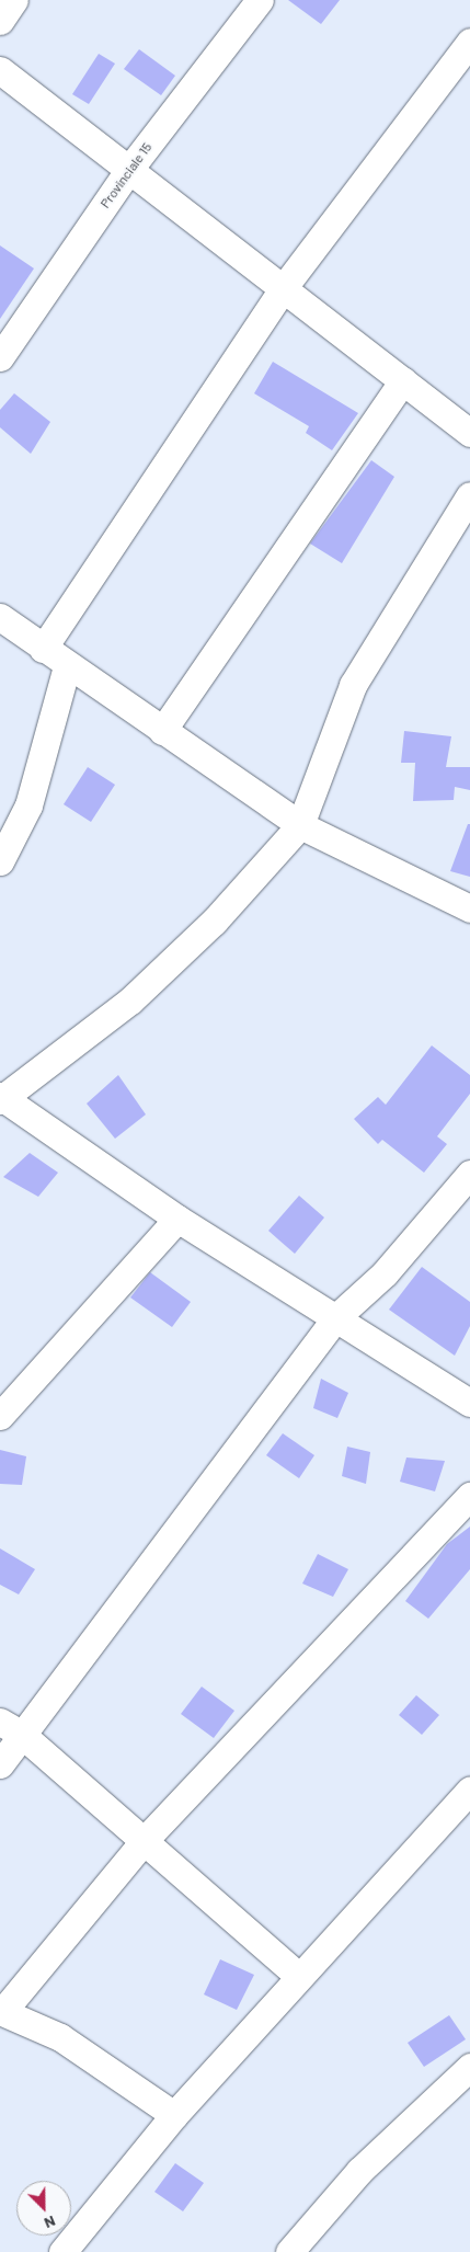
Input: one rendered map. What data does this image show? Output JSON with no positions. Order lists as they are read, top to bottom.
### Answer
{
  "streets": {
    "street": ["Provinciale 15"]
  },
  "north": "bottom right"
}
